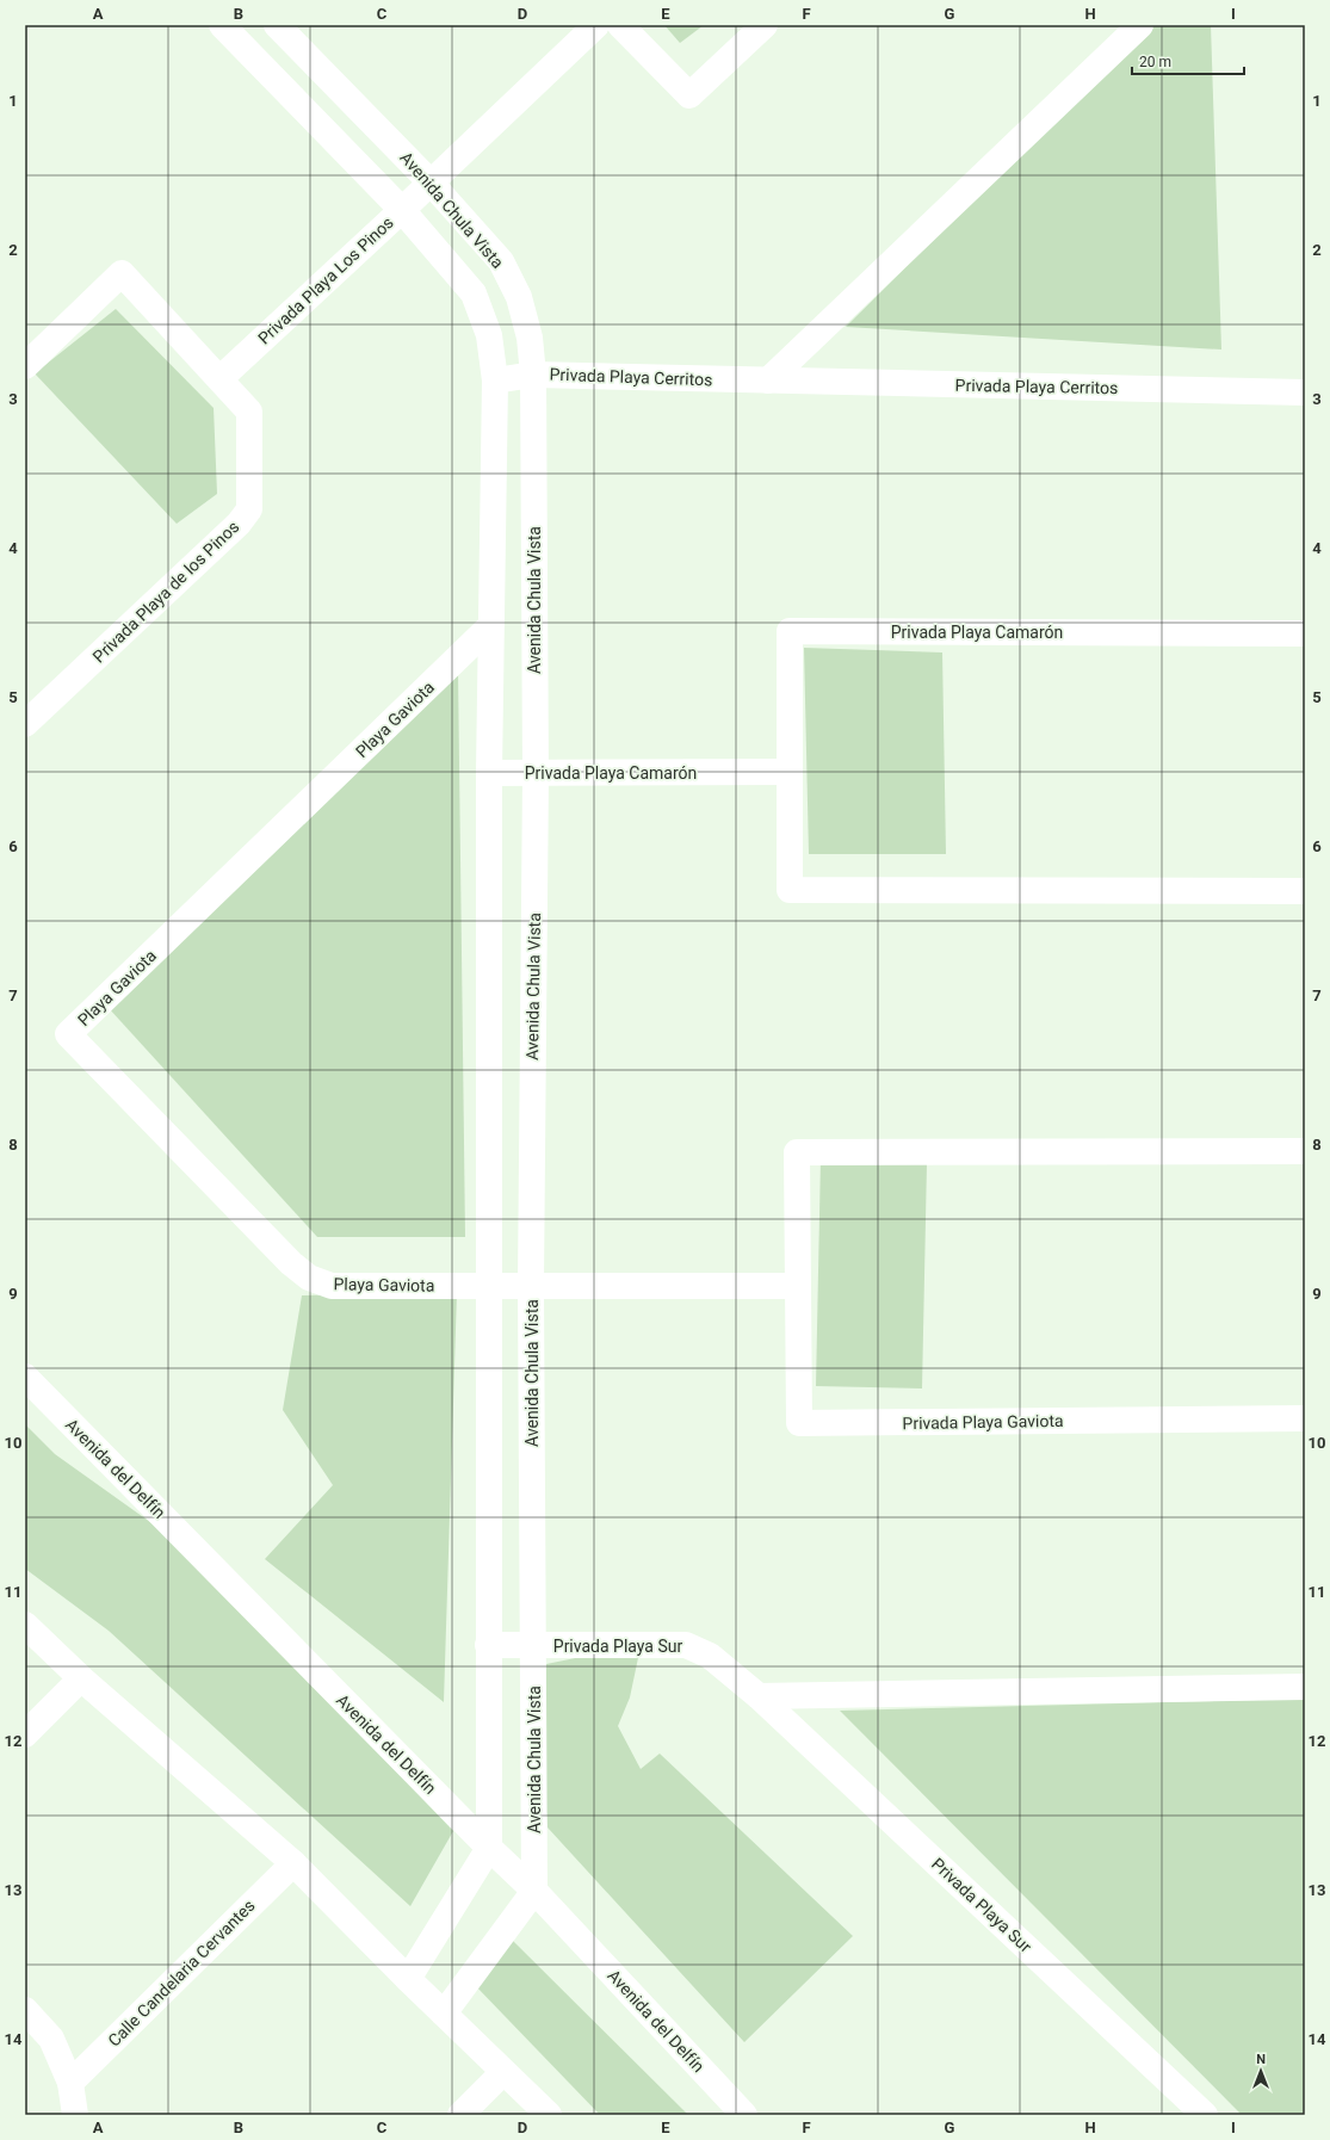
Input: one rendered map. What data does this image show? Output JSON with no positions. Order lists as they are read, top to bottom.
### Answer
{
  "streets": {
    "street": [
      "Avenida Chula Vista",
      "Privada Playa Los Pinos",
      "Privada Playa Cerritos",
      "Privada Playa de los Pinos",
      "Privada Playa Camarón",
      "Playa Gaviota",
      "Privada Playa Gaviota",
      "Avenida del Delfín",
      "Privada Playa Sur",
      "Calle Candelaria Cervantes"
    ]
  },
  "crossings": [
    ["Avenida Chula Vista", "Privada Playa Los Pinos"],
    ["Avenida Chula Vista", "Privada Playa Cerritos"],
    ["Avenida Chula Vista", "Privada Playa Camarón"],
    ["Avenida Chula Vista", "Playa Gaviota"],
    ["Avenida Chula Vista", "Avenida del Delfín"],
    ["Avenida Chula Vista", "Privada Playa Sur"],
    ["Privada Playa Los Pinos", "Privada Playa de los Pinos"]
  ],
  "scale_bar": "20 m",
  "north": "top",
  "grid": {
    "columns": [
      "A",
      "B",
      "C",
      "D",
      "E",
      "F",
      "G",
      "H",
      "I"
    ],
    "rows": [
      "1",
      "2",
      "3",
      "4",
      "5",
      "6",
      "7",
      "8",
      "9",
      "10",
      "11",
      "12",
      "13",
      "14"
    ]
  }
}
